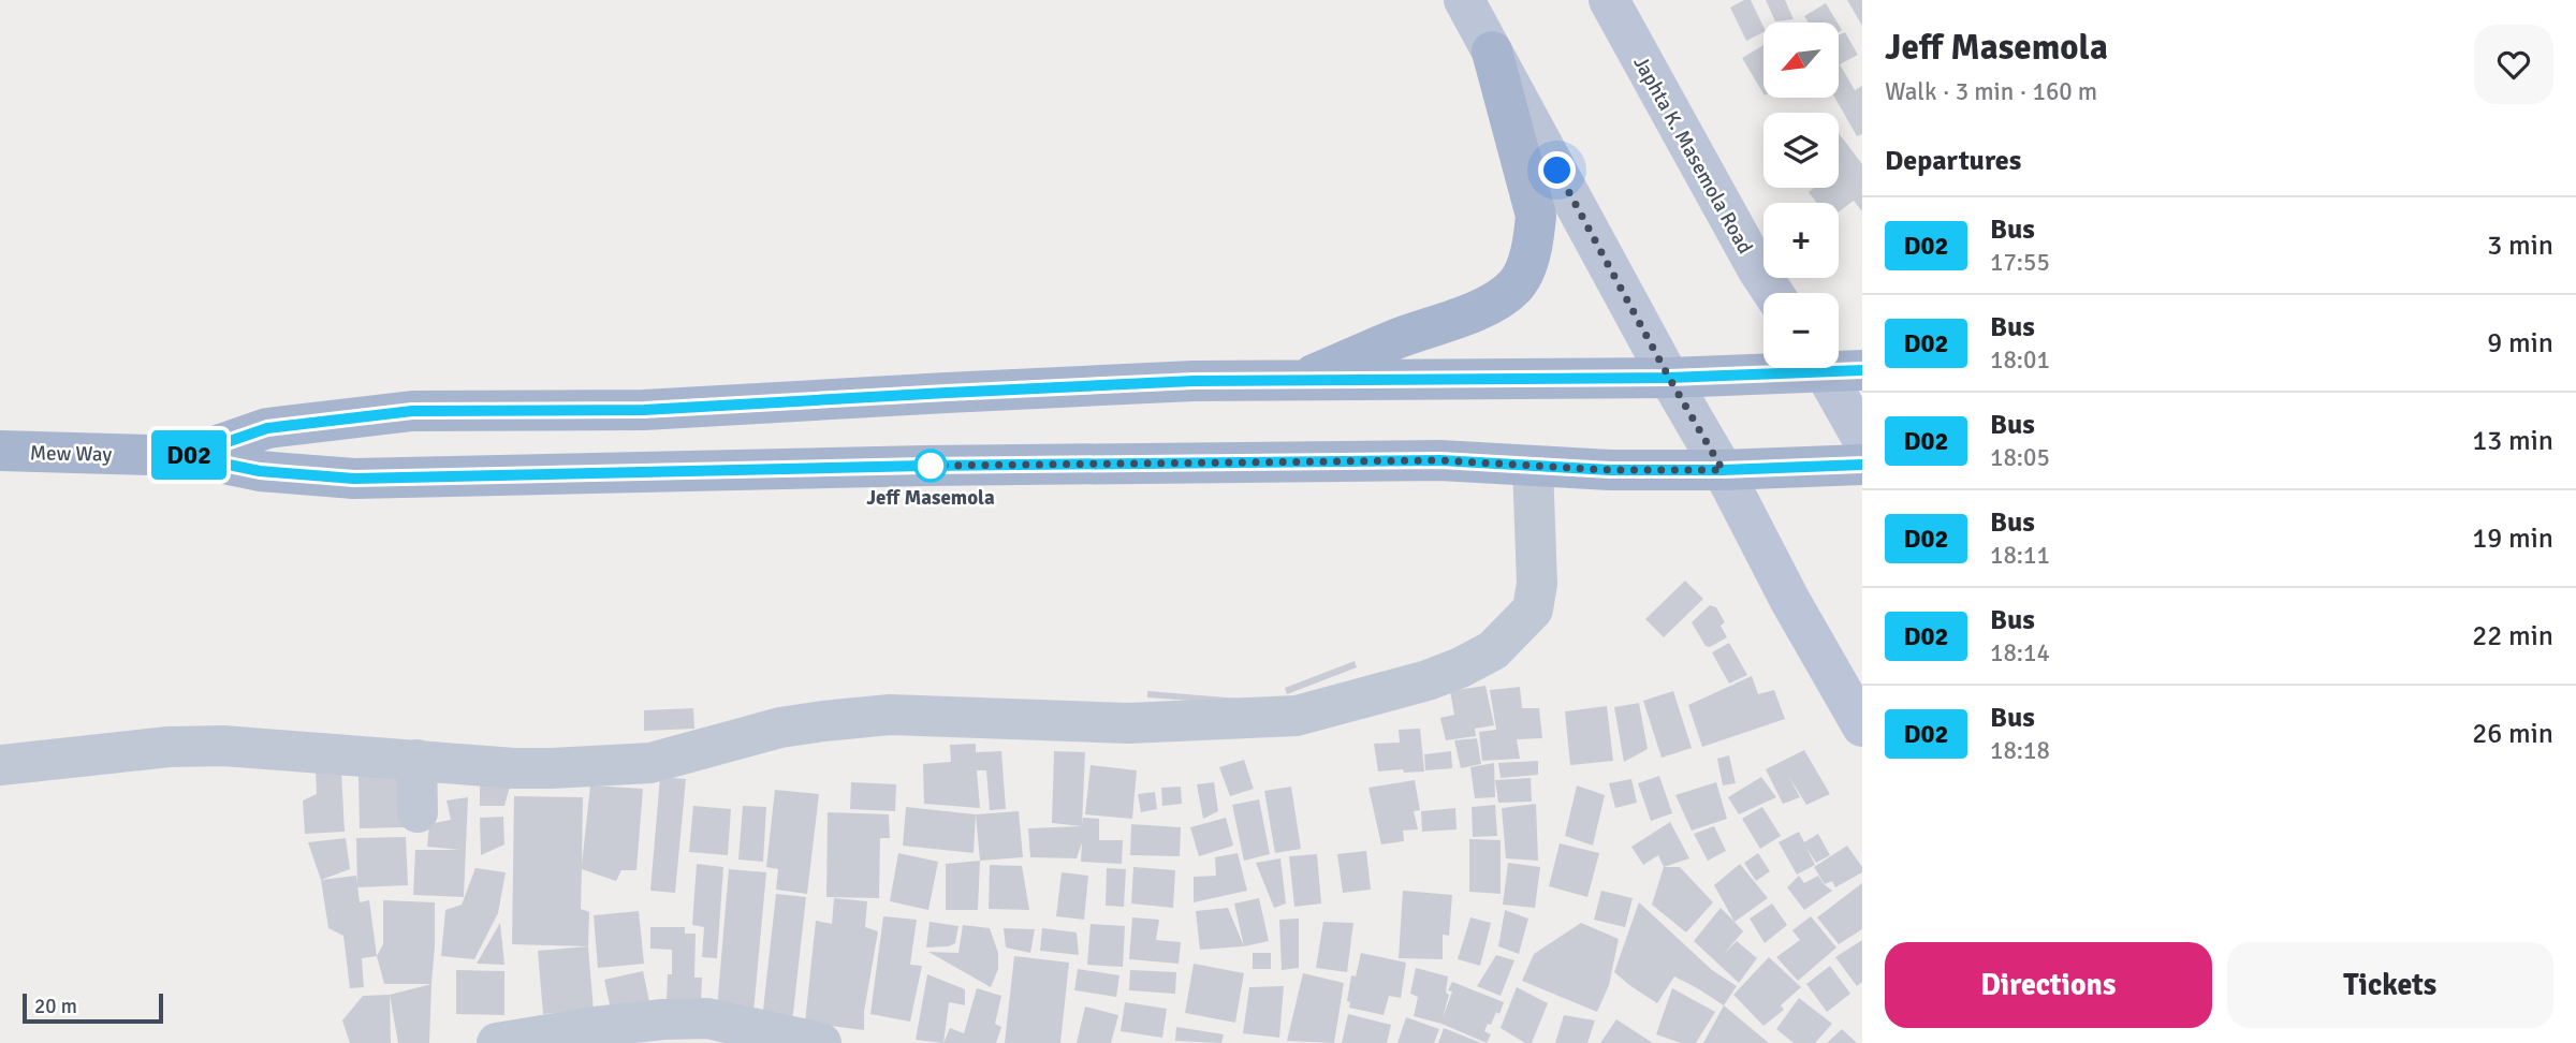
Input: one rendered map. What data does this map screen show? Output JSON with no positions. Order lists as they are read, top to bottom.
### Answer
{
  "streets": {
    "main road": ["Japhta K. Masemola Road", "Mew Way"]
  },
  "places": ["Jeff Masemola"],
  "lines": ["bus line D02"],
  "scale_bar": "20 m",
  "north": "bottom left",
  "page": {
    "on_map": "D02",
    "heading": [
      ["Jeff Masemola", "Walk · 3 min · 160 m"],
      "Departures"
    ],
    "map_buttons": ["+", "−"],
    "list": [
      {
        "mark": "D02",
        "name": "Bus",
        "note": "17:55",
        "value": "3 min"
      },
      {
        "mark": "D02",
        "name": "Bus",
        "note": "18:01",
        "value": "9 min"
      },
      {
        "mark": "D02",
        "name": "Bus",
        "note": "18:05",
        "value": "13 min"
      },
      {
        "mark": "D02",
        "name": "Bus",
        "note": "18:11",
        "value": "19 min"
      },
      {
        "mark": "D02",
        "name": "Bus",
        "note": "18:14",
        "value": "22 min"
      },
      {
        "mark": "D02",
        "name": "Bus",
        "note": "18:18",
        "value": "26 min"
      }
    ],
    "buttons": ["Directions", "Tickets"],
    "scale": "20 m"
  }
}
